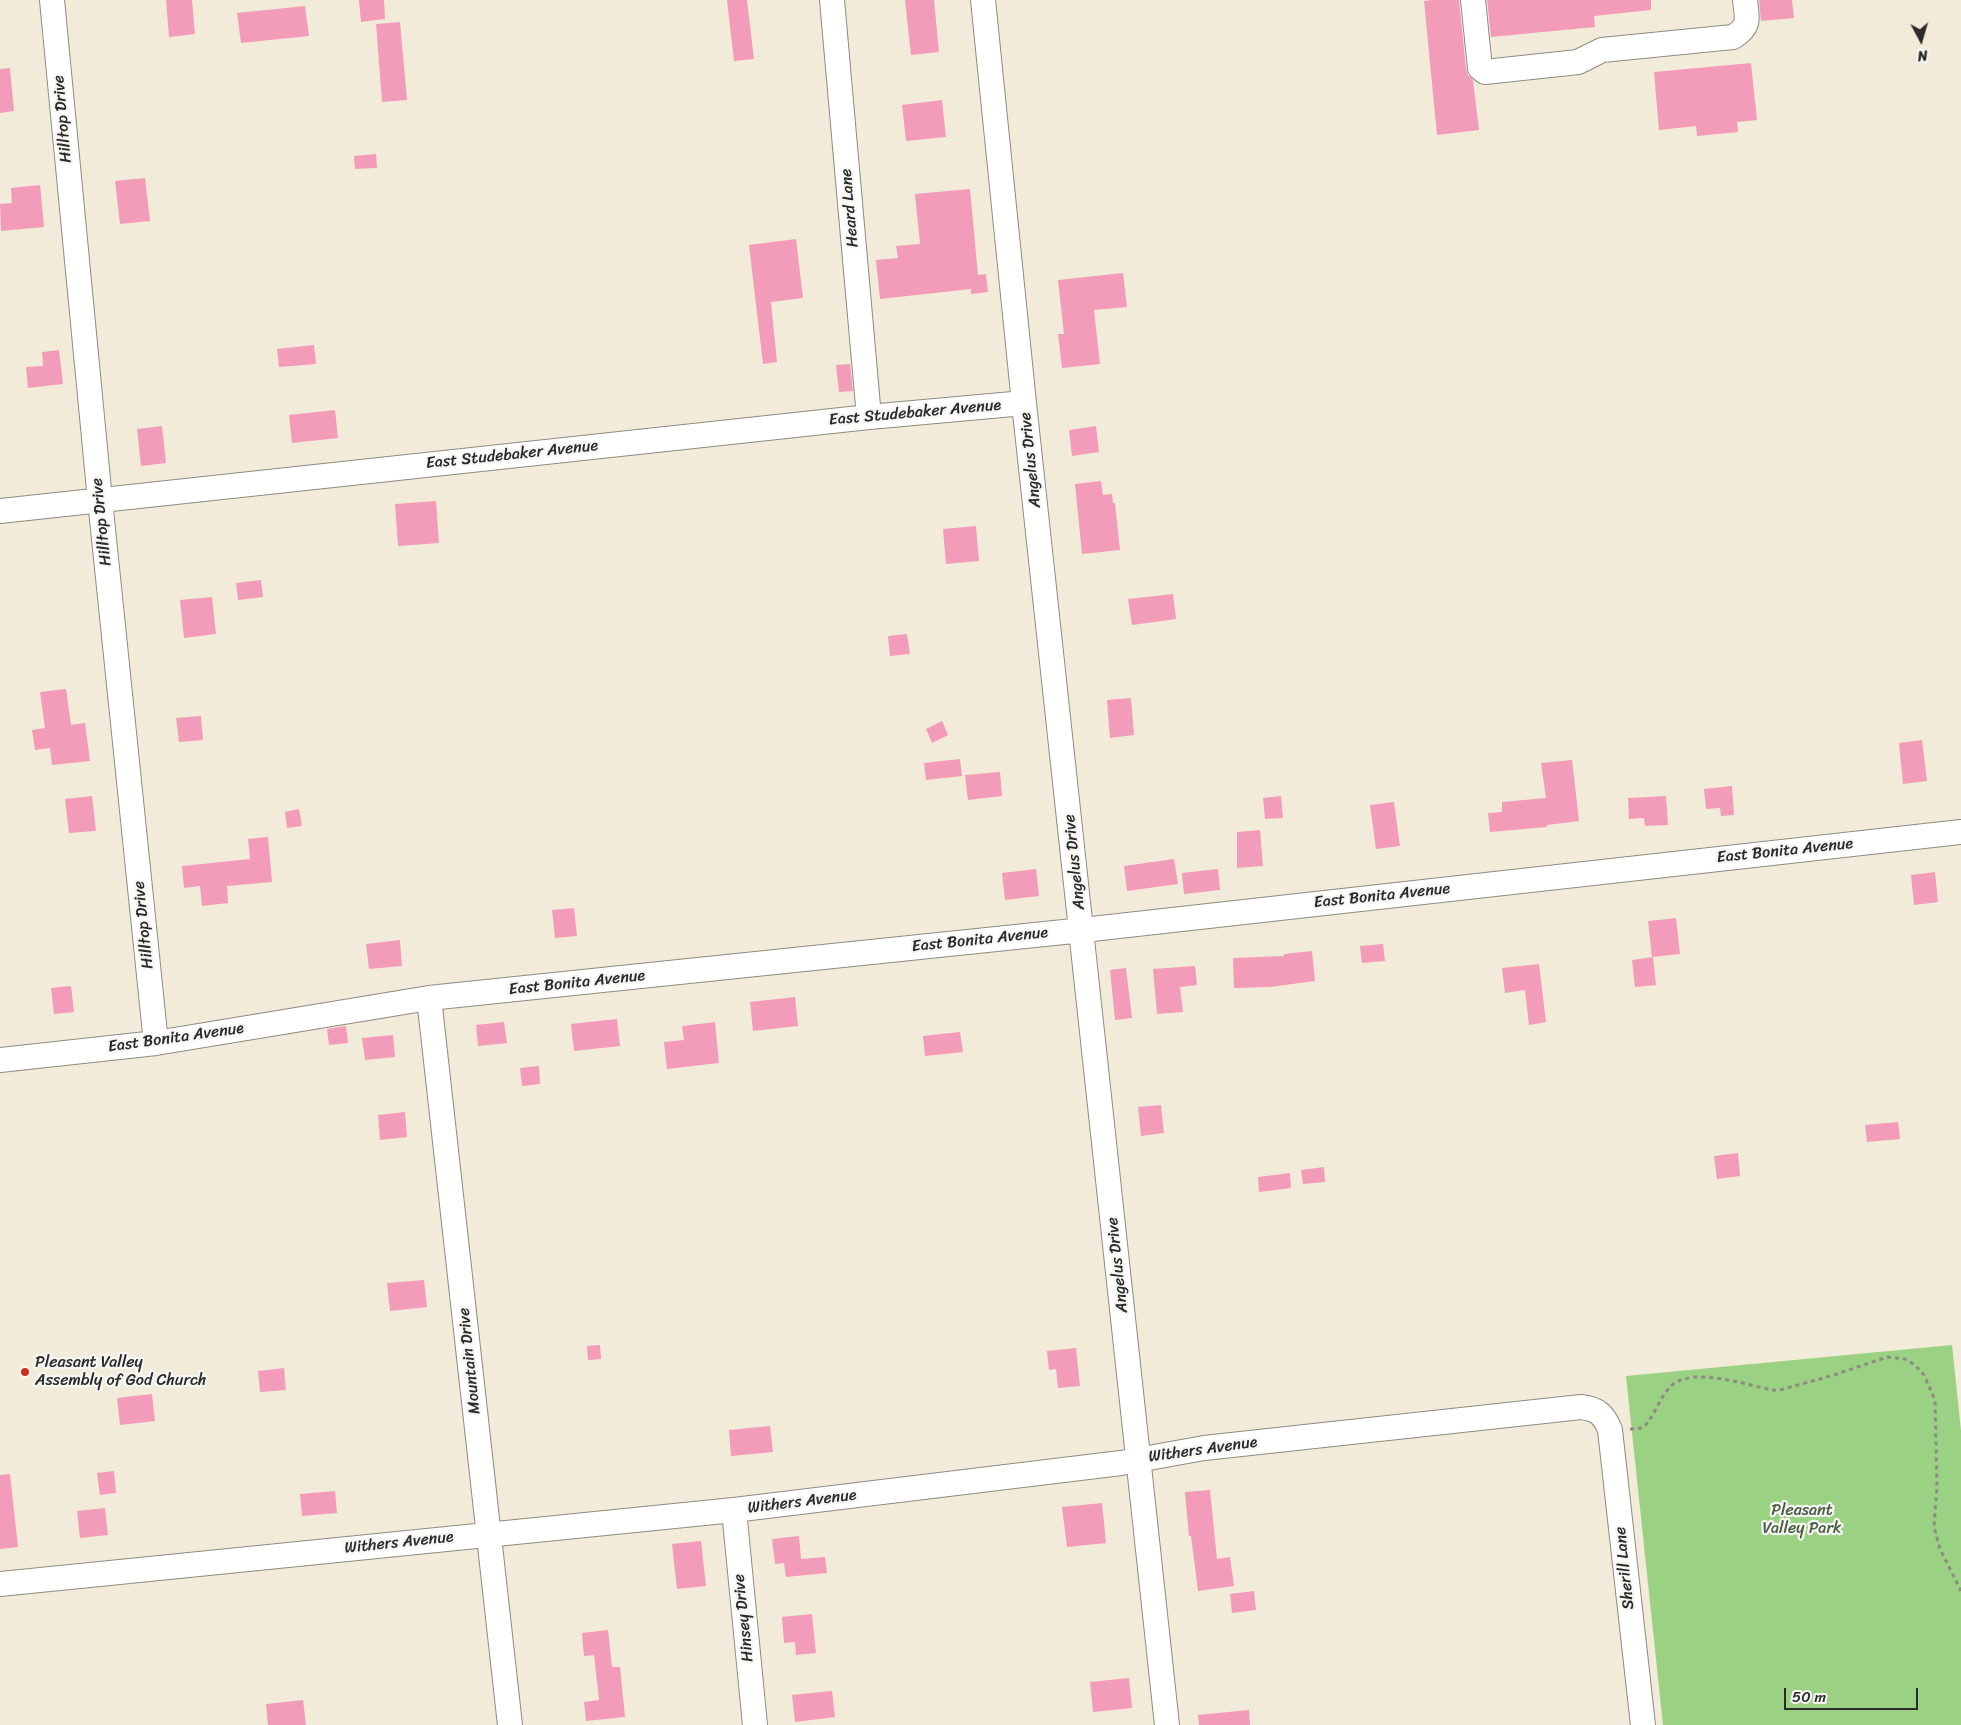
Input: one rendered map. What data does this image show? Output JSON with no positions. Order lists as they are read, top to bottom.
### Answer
{
  "streets": {
    "street": [
      "Hilltop Drive",
      "Heard Lane",
      "East Studebaker Avenue",
      "Angelus Drive",
      "East Bonita Avenue",
      "Mountain Drive",
      "Withers Avenue",
      "Sherill Lane",
      "Hinsey Drive"
    ]
  },
  "crossings": [
    ["Hilltop Drive", "East Studebaker Avenue"],
    ["Hilltop Drive", "East Bonita Avenue"],
    ["Heard Lane", "East Studebaker Avenue"],
    ["East Studebaker Avenue", "Angelus Drive"],
    ["Angelus Drive", "East Bonita Avenue"],
    ["Angelus Drive", "Withers Avenue"],
    ["East Bonita Avenue", "Mountain Drive"],
    ["Mountain Drive", "Withers Avenue"],
    ["Withers Avenue", "Sherill Lane"],
    ["Withers Avenue", "Hinsey Drive"]
  ],
  "parks": ["Pleasant Valley Park"],
  "places": ["Pleasant Valley Assembly of God Church"],
  "scale_bar": "50 m",
  "north": "bottom"
}
